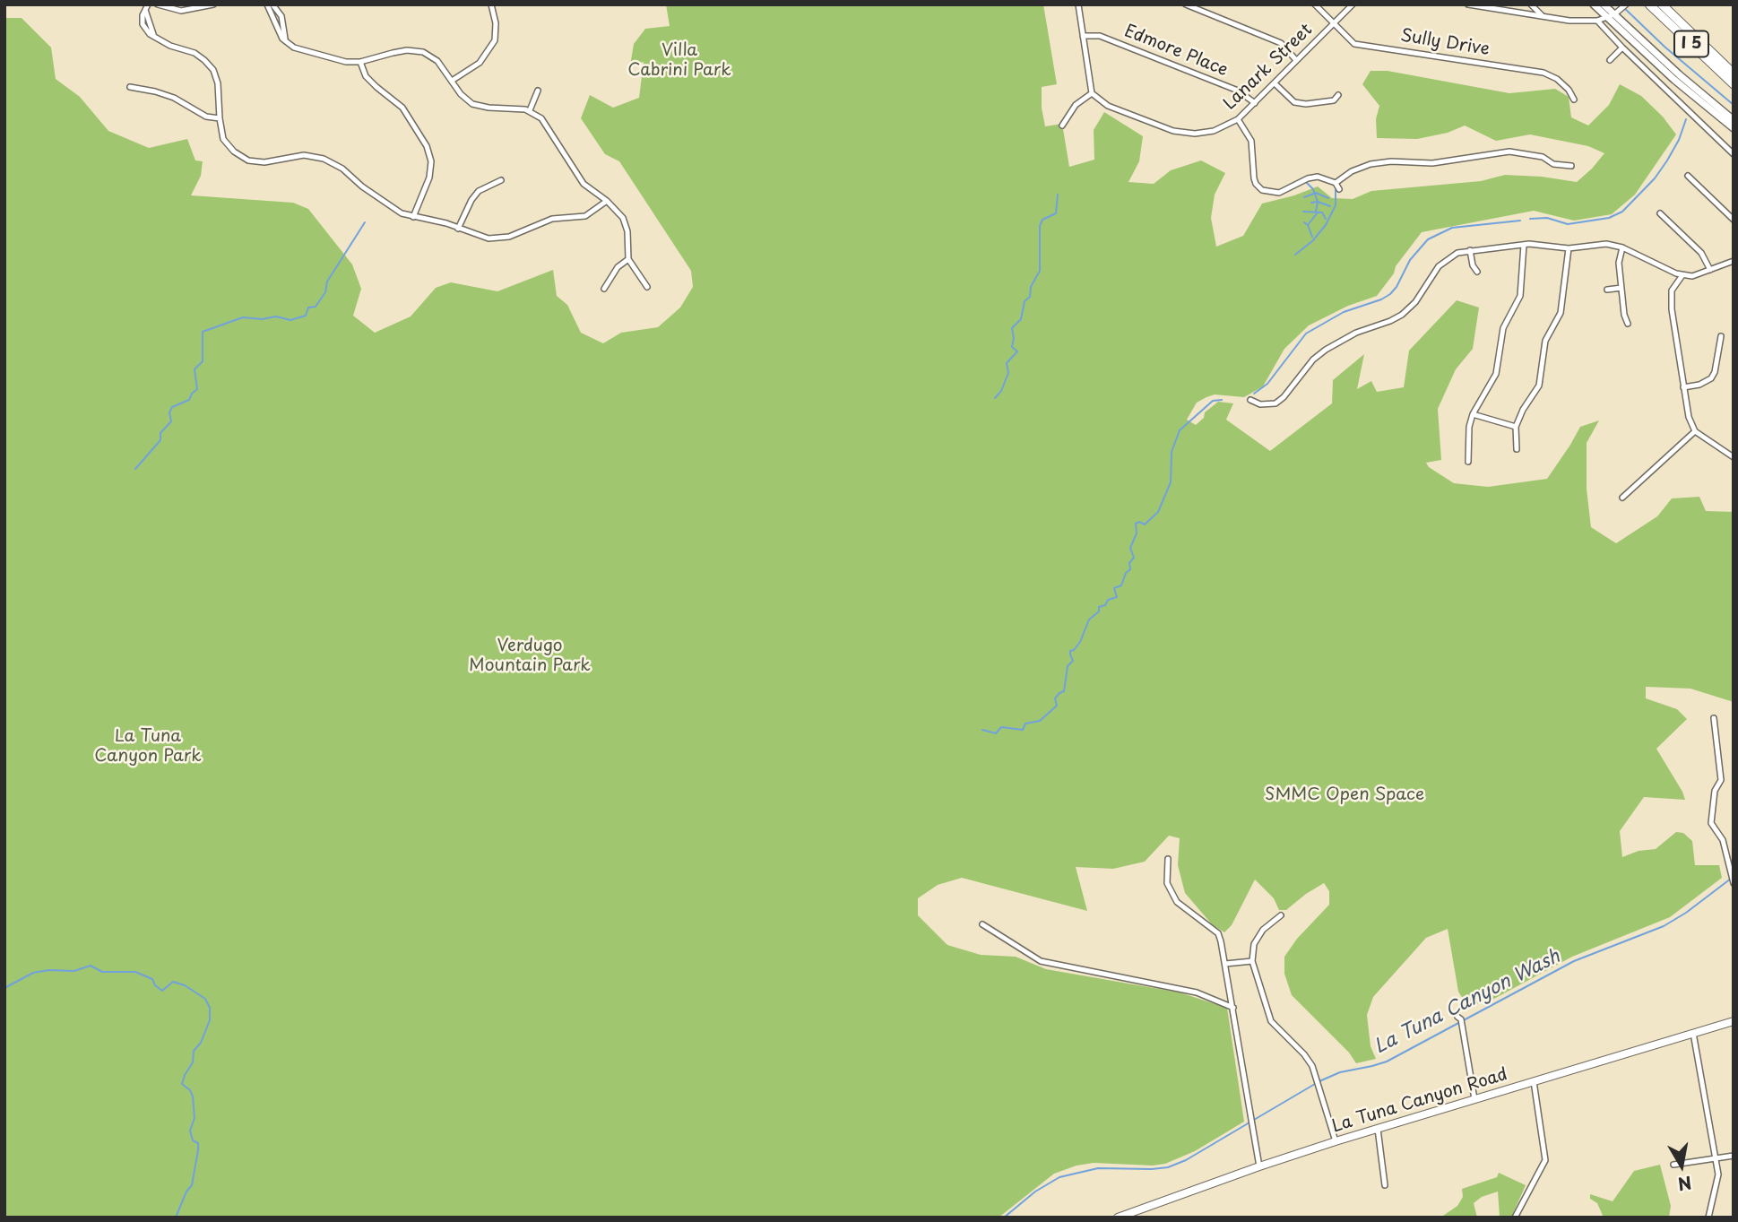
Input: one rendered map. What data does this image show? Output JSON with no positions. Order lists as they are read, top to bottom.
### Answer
{
  "streets": {
    "highway": ["I 5"],
    "main road": ["La Tuna Canyon Road"],
    "street": ["Sully Drive", "Edmore Place", "Lanark Street"]
  },
  "crossings": [
    ["Sully Drive", "Lanark Street"],
    ["Edmore Place", "Lanark Street"]
  ],
  "water": ["La Tuna Canyon Wash"],
  "parks": [
    "Villa Cabrini Park",
    "Verdugo Mountain Park",
    "La Tuna Canyon Park",
    "SMMC Open Space"
  ],
  "north": "bottom"
}
